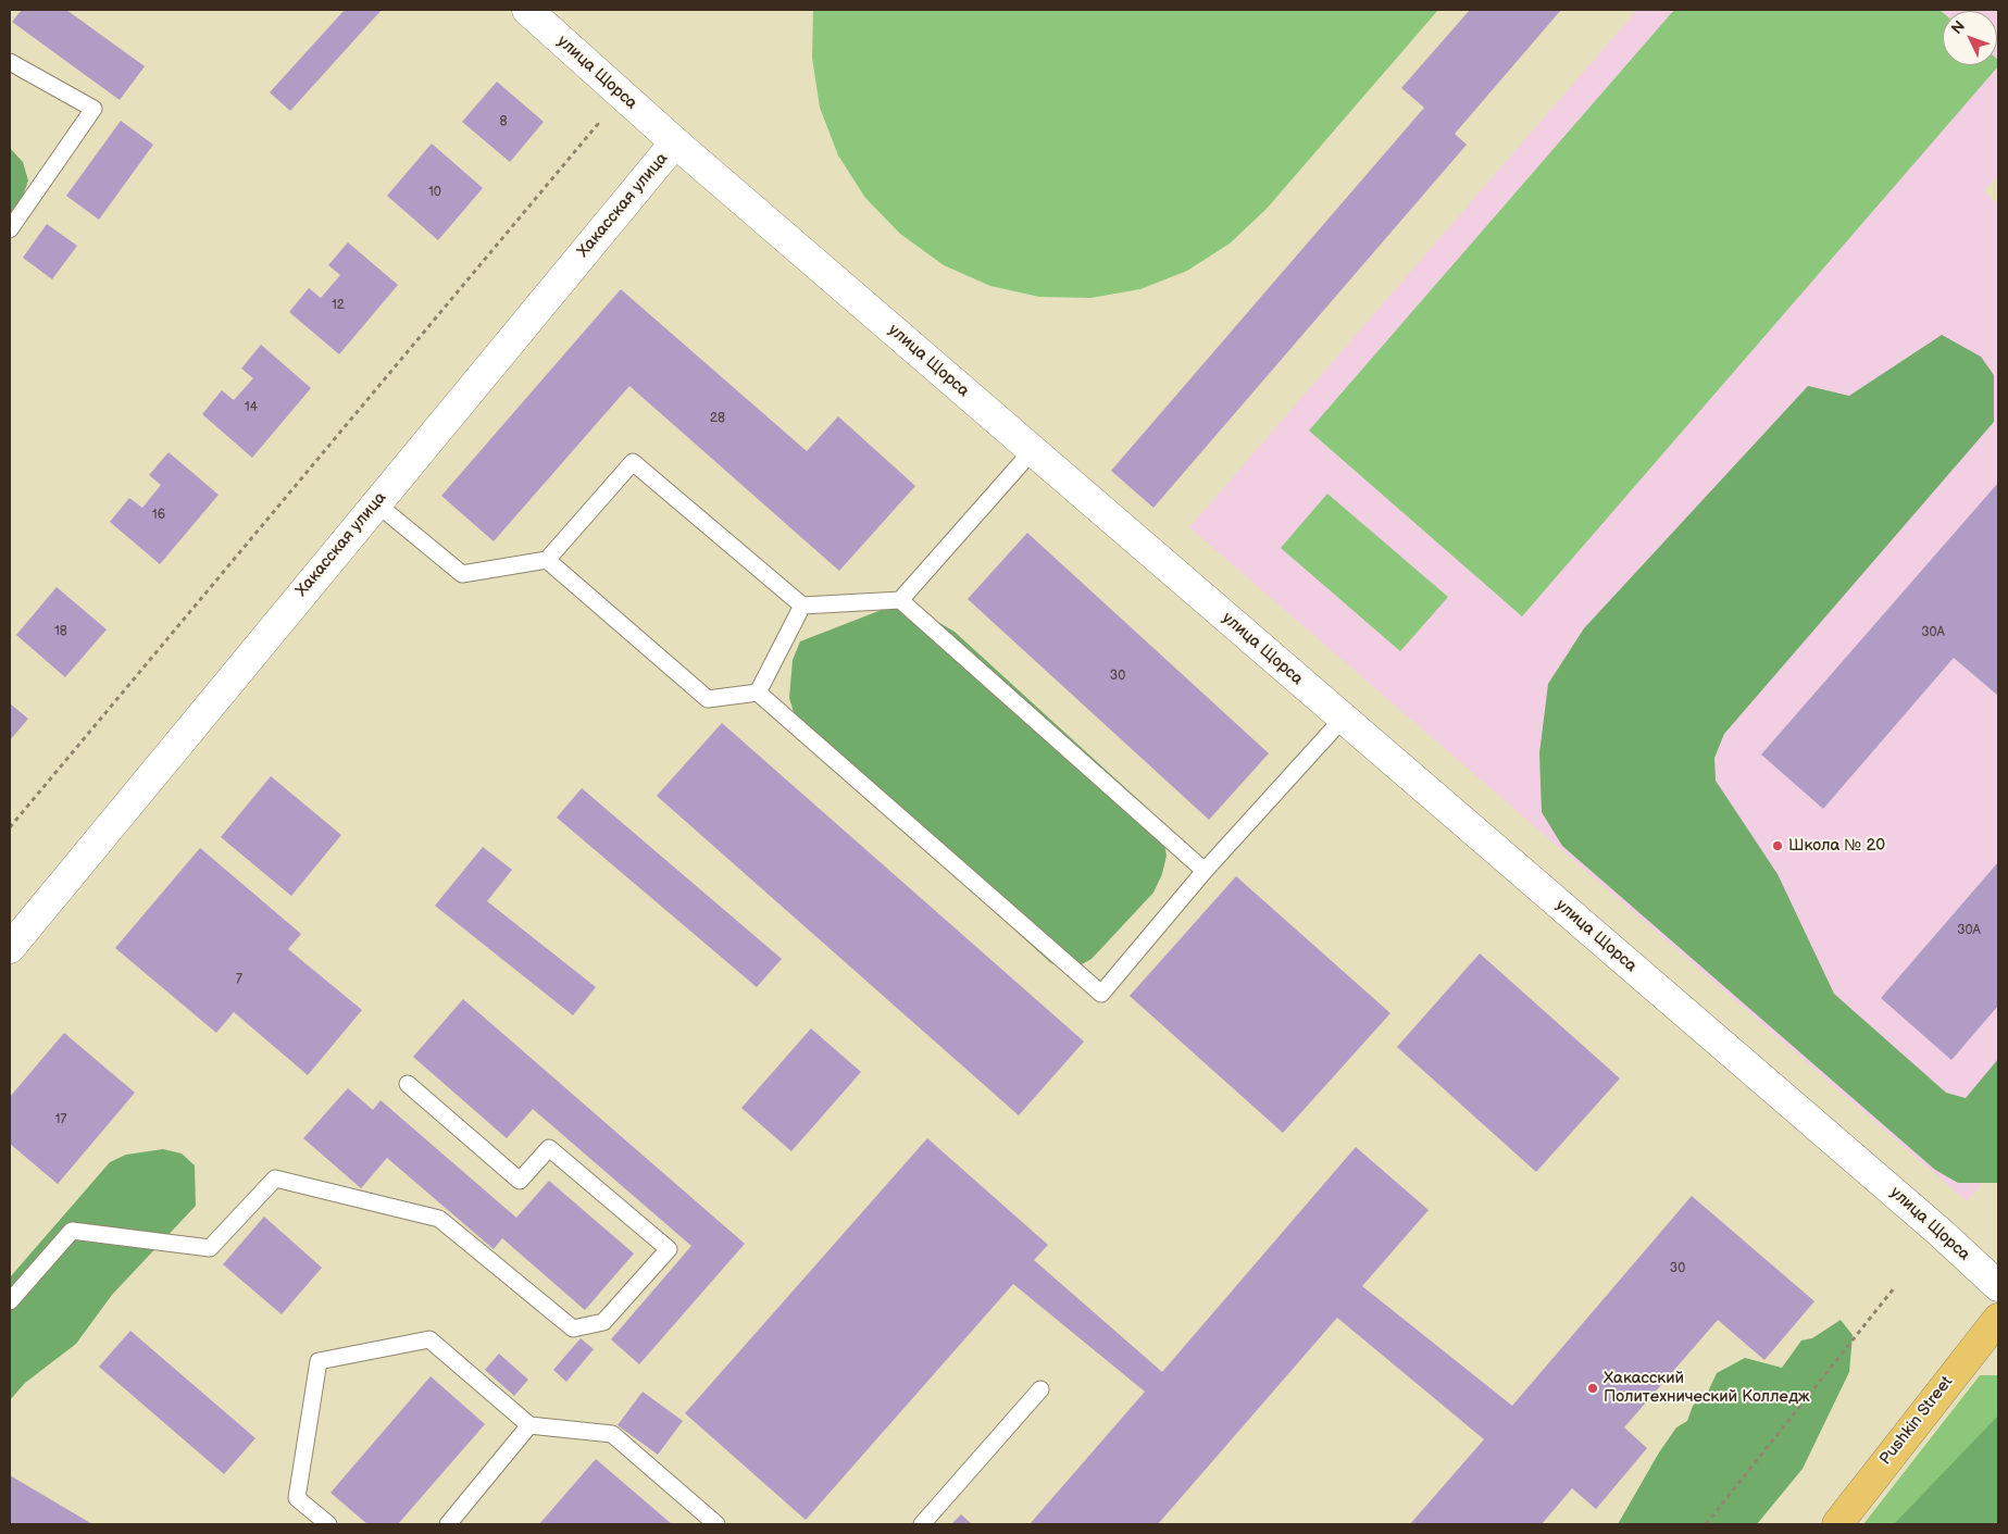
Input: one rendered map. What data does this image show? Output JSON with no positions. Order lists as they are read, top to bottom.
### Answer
{
  "streets": {
    "main road": ["Pushkin Street"],
    "street": ["улица Щорса", "Хакасская улица"]
  },
  "crossings": [
    ["улица Щорса", "Хакасская улица"]
  ],
  "places": ["Школа № 20", "Хакасский Политехнический Колледж"],
  "house_numbers": [
    "8",
    "10",
    "12",
    "14",
    "28",
    "16",
    "18",
    "30А",
    "30",
    "30А",
    "7",
    "17",
    "30"
  ],
  "north": "top left"
}
